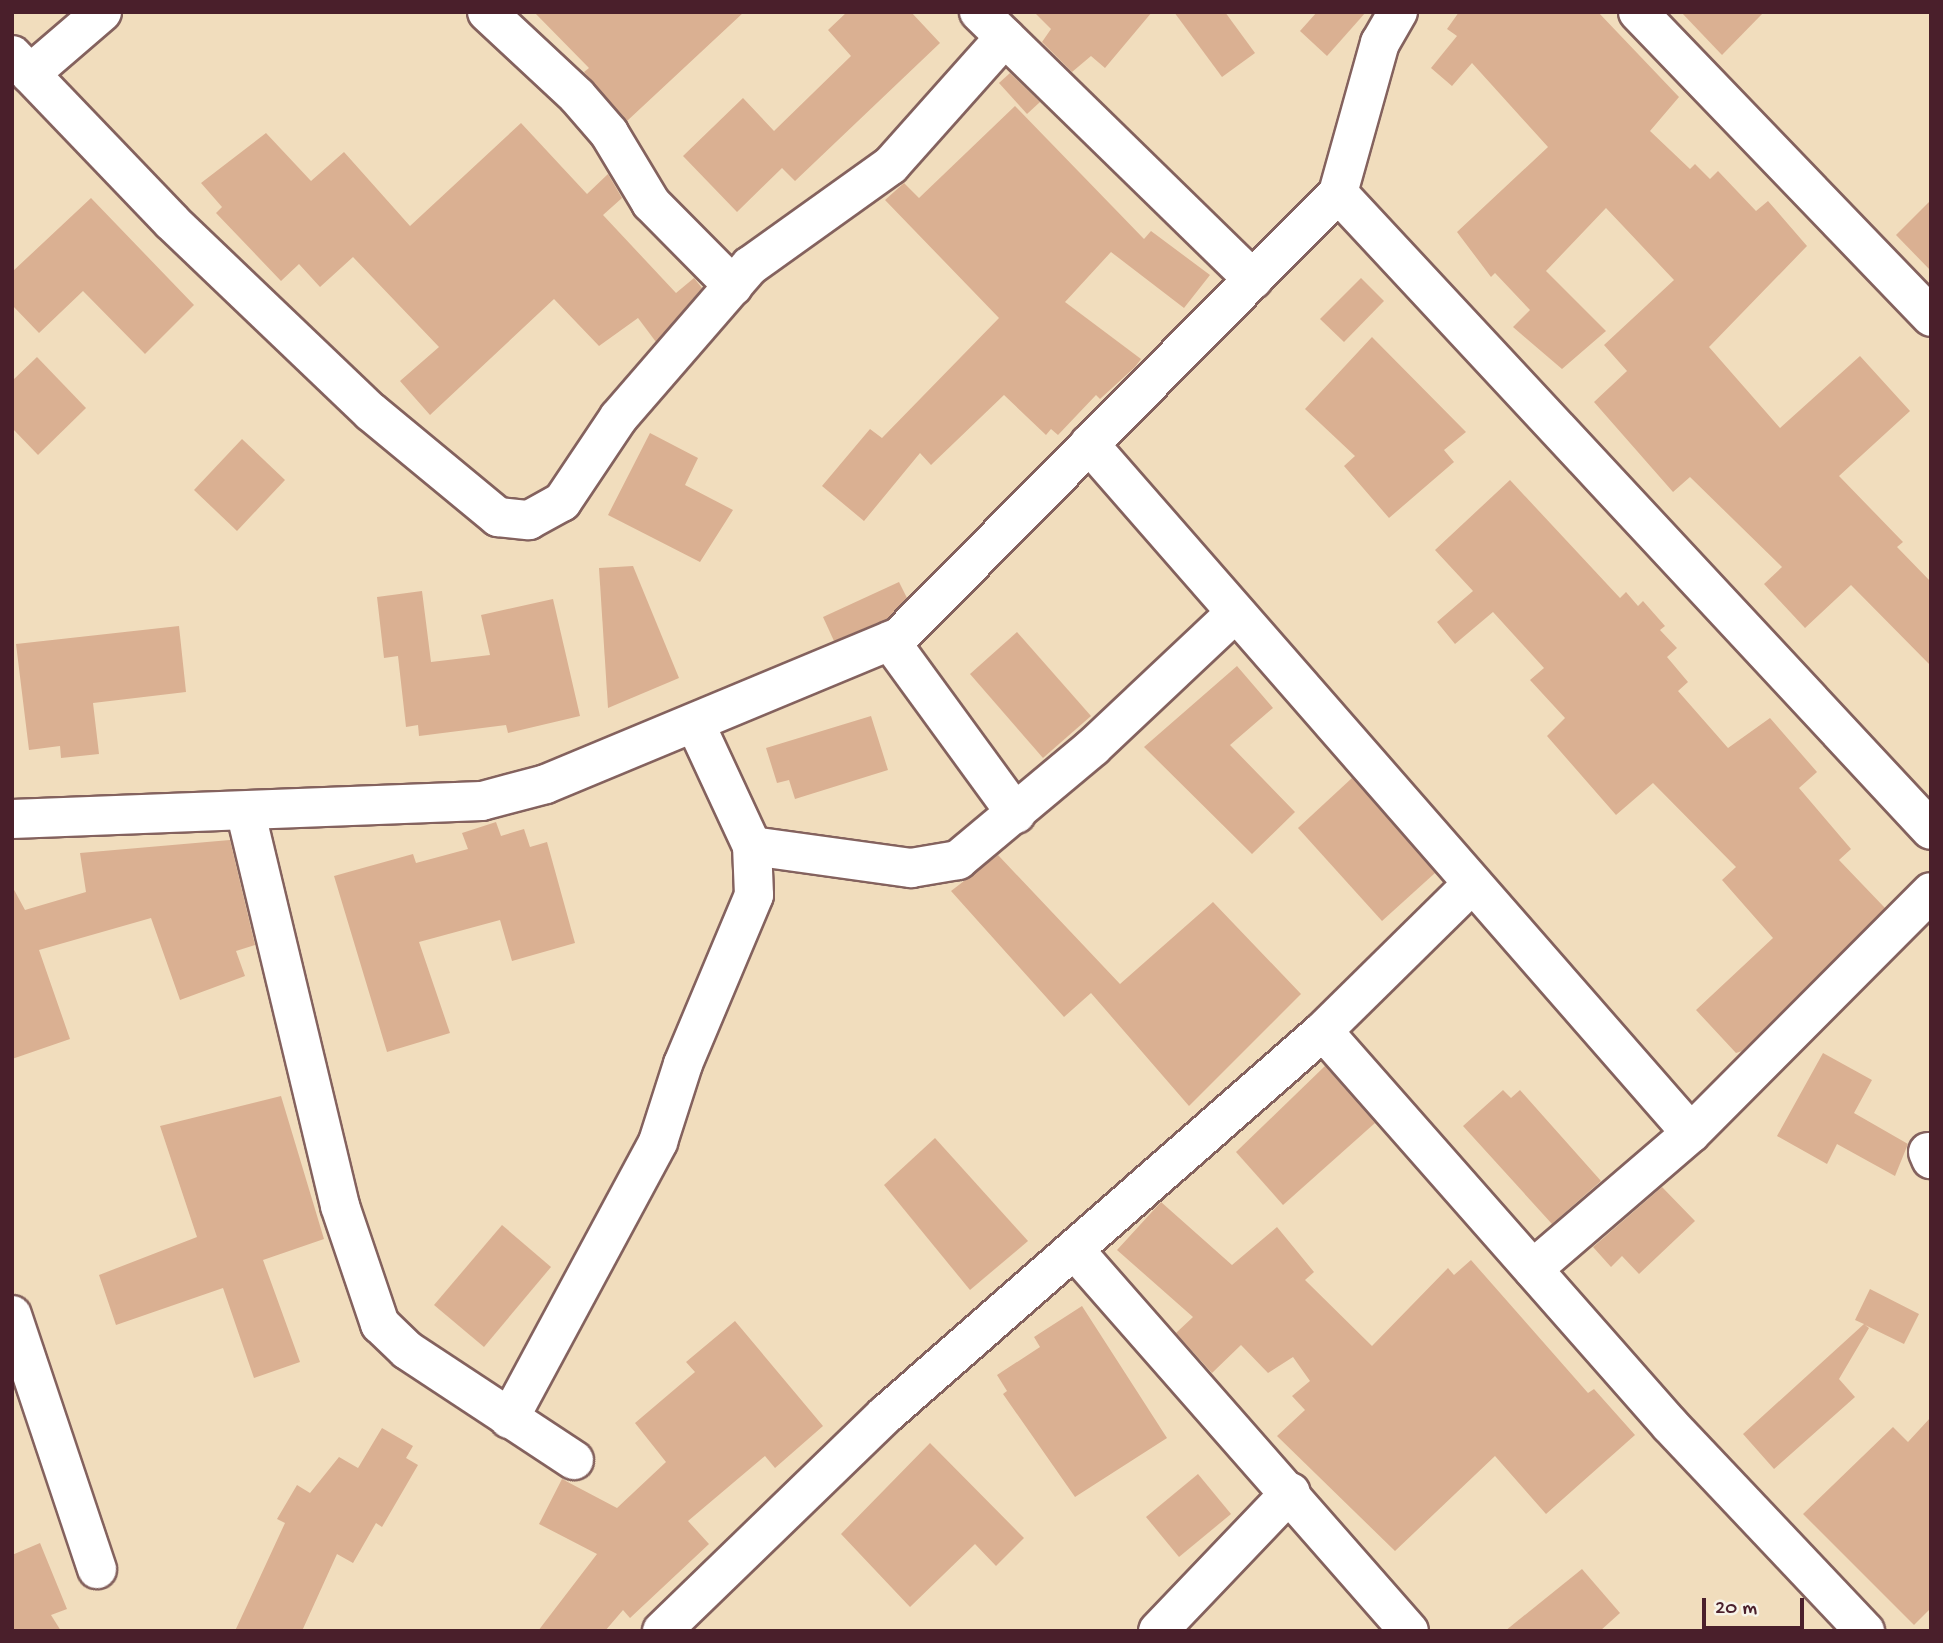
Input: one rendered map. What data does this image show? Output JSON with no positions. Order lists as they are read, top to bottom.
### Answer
{
  "scale_bar": "20 m"
}
